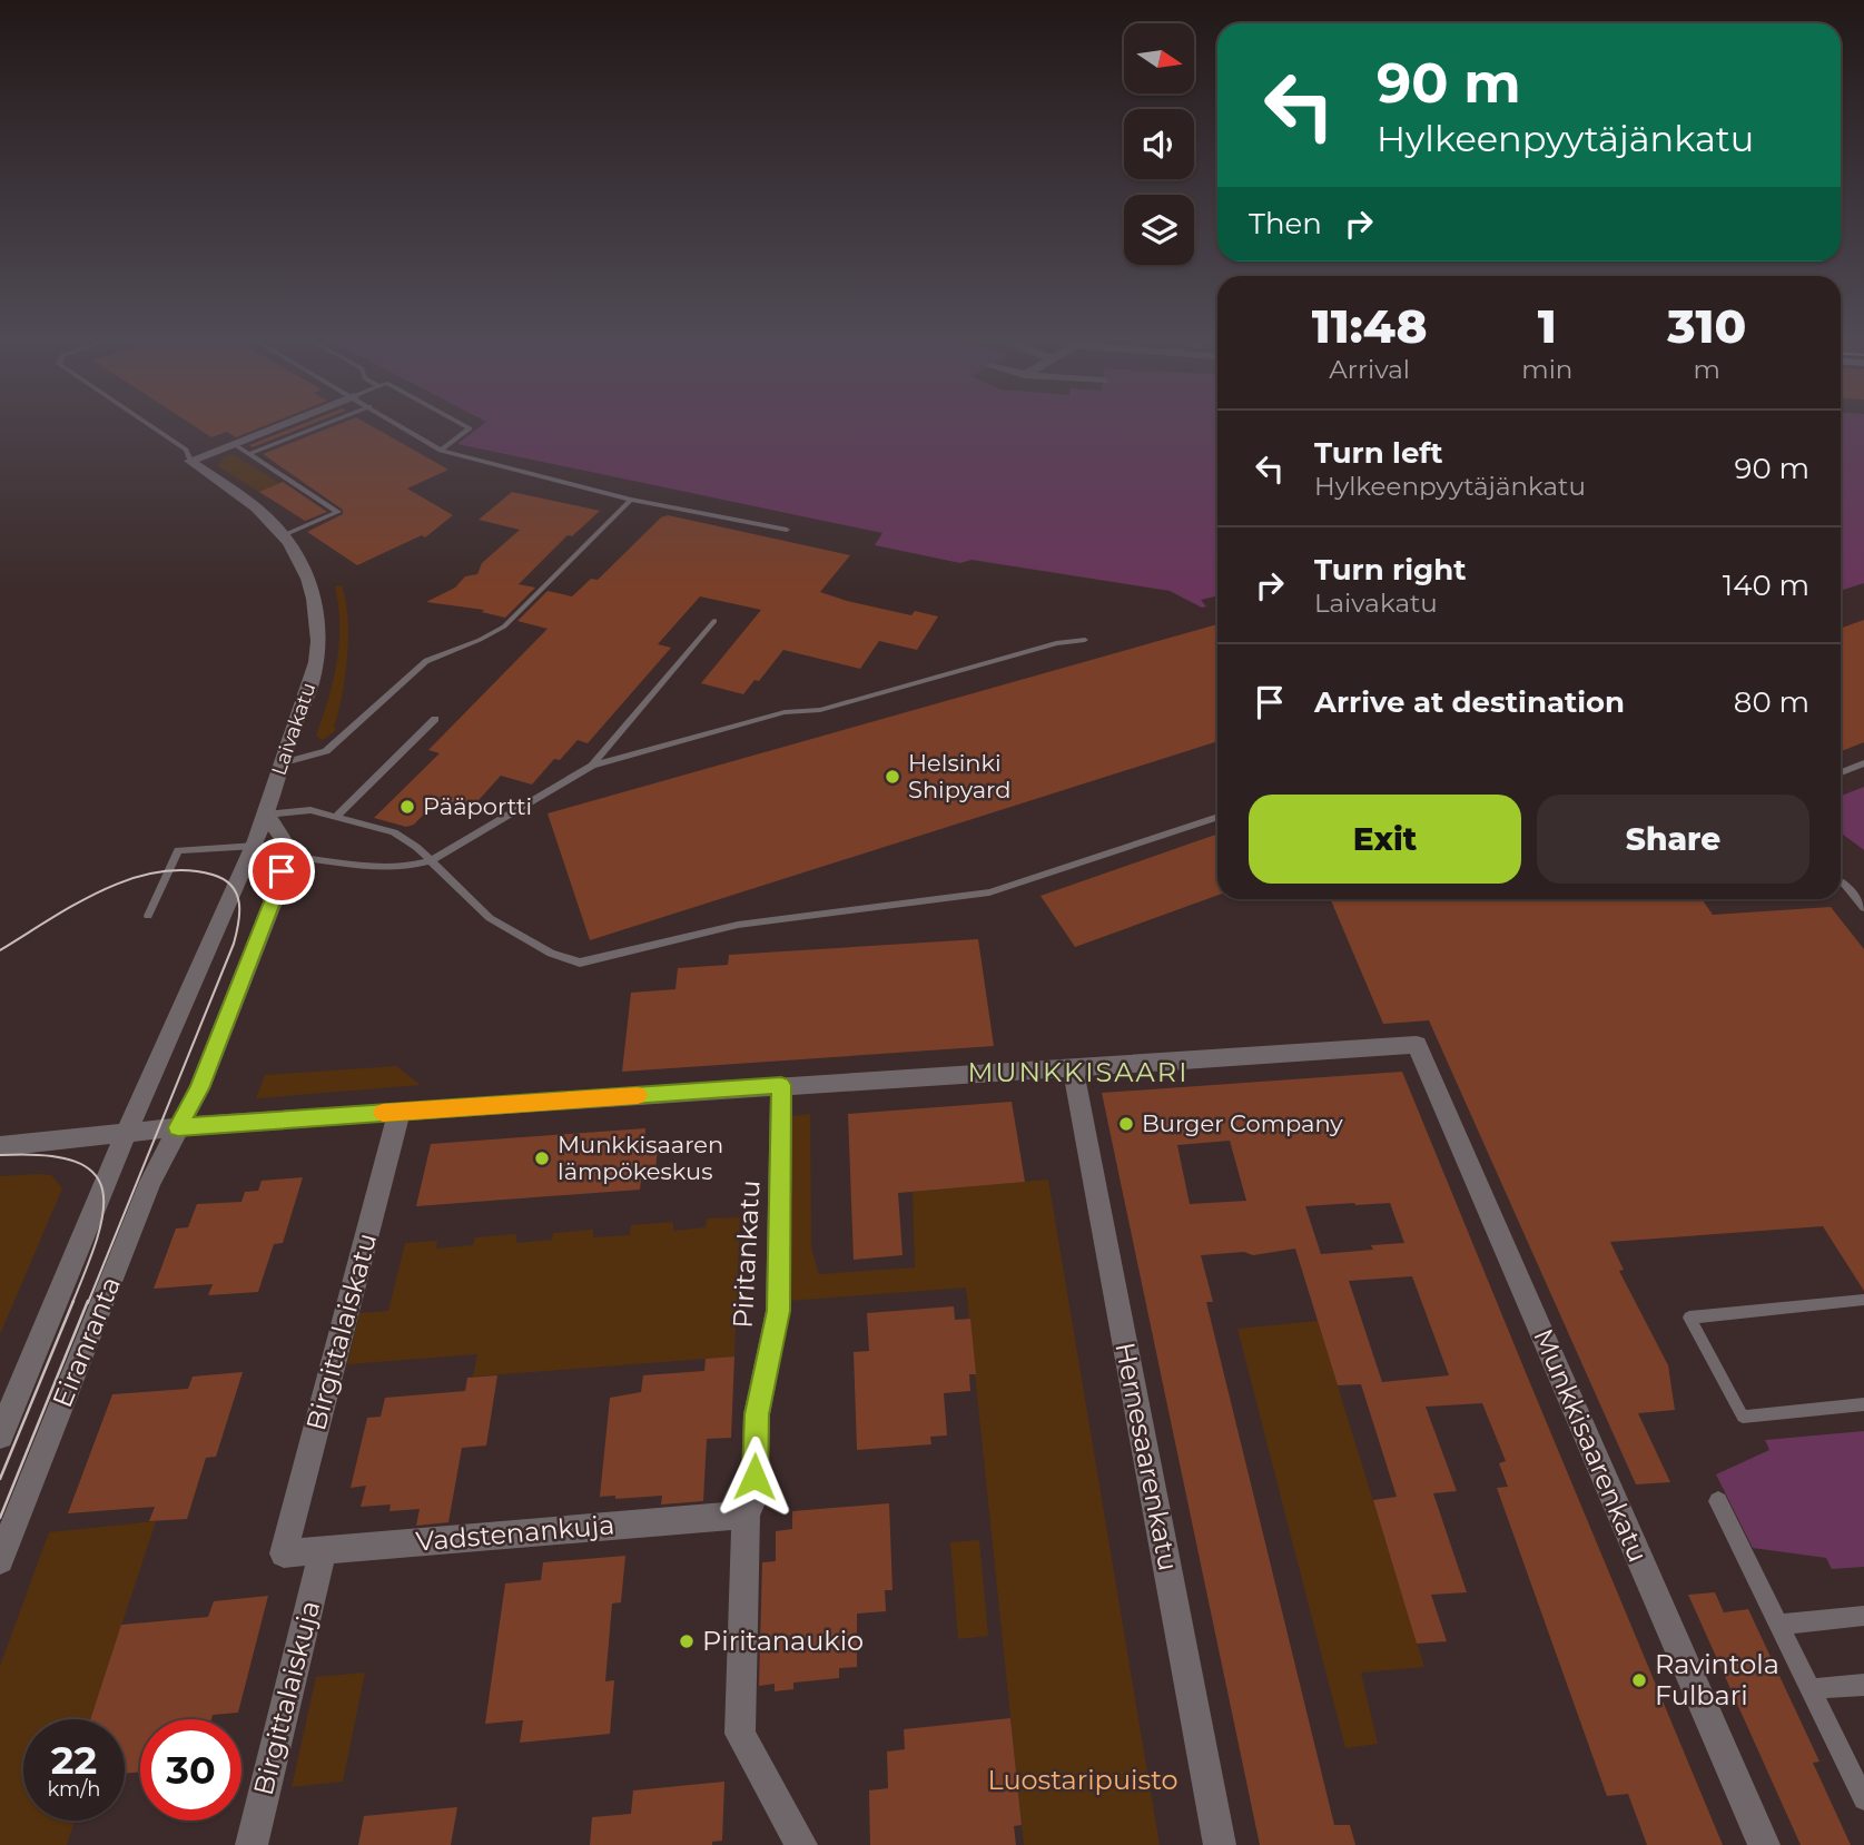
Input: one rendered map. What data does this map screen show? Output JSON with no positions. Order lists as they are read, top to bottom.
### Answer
{
  "streets": {
    "street": [
      "Laivakatu",
      "Piritankatu",
      "Birgittalaiskatu",
      "Eiranranta",
      "Munkkisaarenkatu",
      "Hernesaarenkatu",
      "Vadstenankuja",
      "Birgittalaiskuja"
    ]
  },
  "crossings": [
    ["Laivakatu", "Eiranranta"],
    ["Piritankatu", "Vadstenankuja"],
    ["Birgittalaiskatu", "Vadstenankuja"],
    ["Munkkisaarenkatu", "Hernesaarenkatu"],
    ["Vadstenankuja", "Birgittalaiskuja"]
  ],
  "districts": ["MUNKKISAARI"],
  "parks": ["Luostaripuisto"],
  "places": [
    "Helsinki Shipyard",
    "Pääportti",
    "Burger Company",
    "Munkkisaaren lämpökeskus",
    "Piritanaukio",
    "Ravintola Fulbari"
  ],
  "north": "right",
  "page": {
    "turn": ["90 m", "Hylkeenpyytäjänkatu"],
    "then": "Then",
    "eta": [
      "11:48",
      "Arrival",
      "1",
      "min",
      "310",
      "m"
    ],
    "list": [
      {
        "name": "Turn left",
        "note": "Hylkeenpyytäjänkatu",
        "value": "90 m"
      },
      {
        "name": "Turn right",
        "note": "Laivakatu",
        "value": "140 m"
      },
      {
        "name": "Arrive at destination",
        "value": "80 m"
      }
    ],
    "buttons": ["Exit", "Share"],
    "speed": "22 km/h",
    "limit": "30"
  }
}
